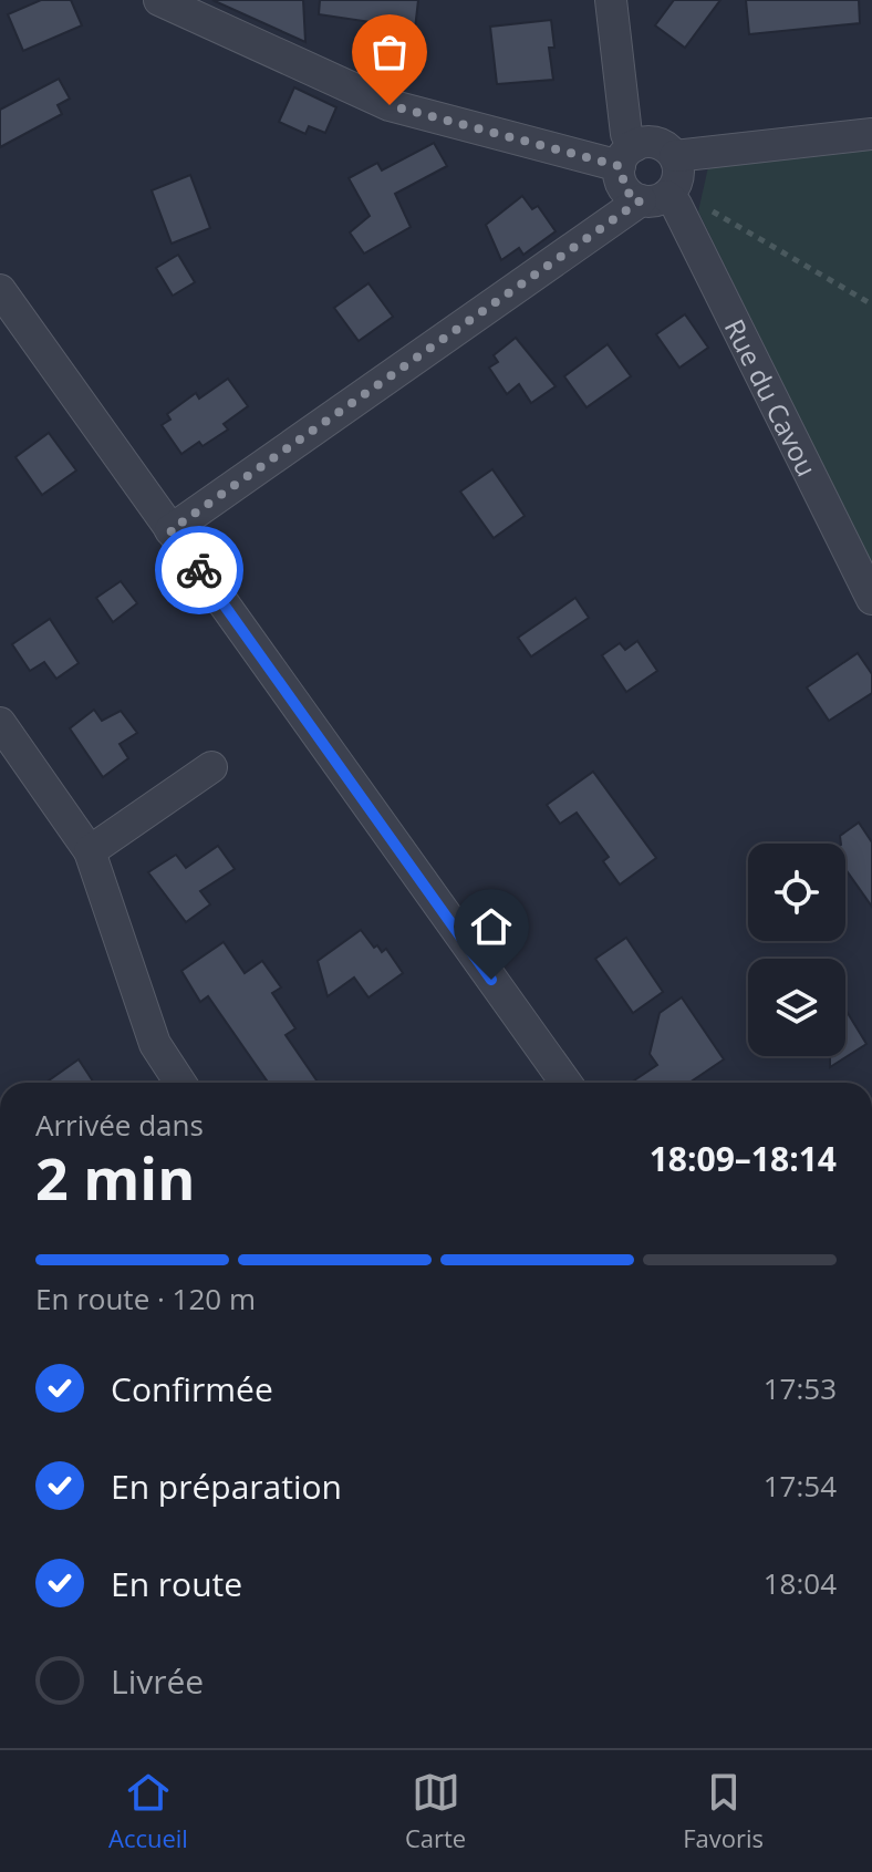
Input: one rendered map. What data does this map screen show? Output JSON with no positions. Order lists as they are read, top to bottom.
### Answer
{
  "streets": {
    "street": ["Rue du Cavou"]
  },
  "page": {
    "heading": ["2 min", "Arrivée dans", "18:09–18:14"],
    "bar": "En route · 120 m",
    "list": [
      ["Confirmée", "17:53"],
      ["En préparation", "17:54"],
      ["En route", "18:04"],
      "Livrée"
    ],
    "tabs": ["Accueil", "Carte", "Favoris"]
  }
}
